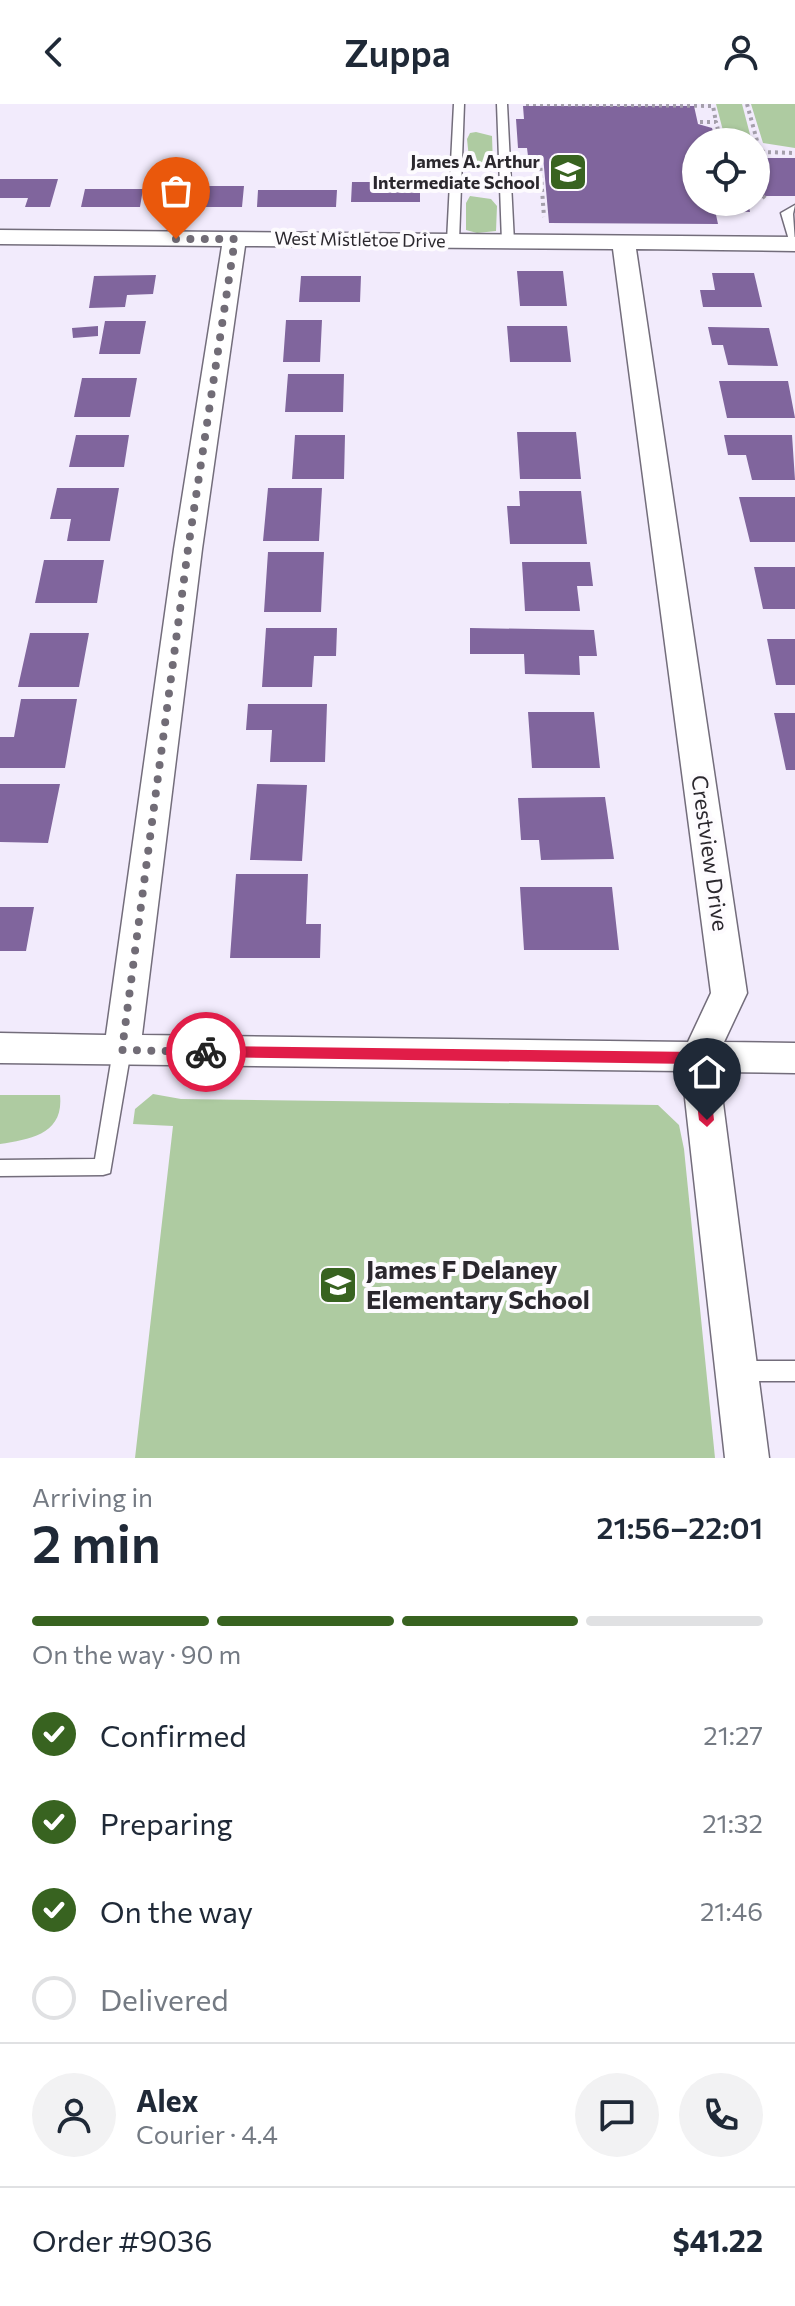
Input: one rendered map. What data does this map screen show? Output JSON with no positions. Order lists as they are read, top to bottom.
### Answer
{
  "streets": {
    "street": ["West Mistletoe Drive", "Crestview Drive"]
  },
  "crossings": [
    ["West Mistletoe Drive", "Crestview Drive"]
  ],
  "places": {
    "school or university": ["James A. Arthur Intermediate School", "James F Delaney Elementary School"]
  },
  "page": {
    "header": "Zuppa",
    "heading": ["2 min", "Arriving in", "21:56–22:01"],
    "panel": [
      "Alex",
      "Courier · 4.4",
      "Order #9036",
      "$41.22"
    ],
    "bar": "On the way · 90 m",
    "list": [
      ["Confirmed", "21:27"],
      ["Preparing", "21:32"],
      ["On the way", "21:46"],
      "Delivered"
    ]
  }
}
